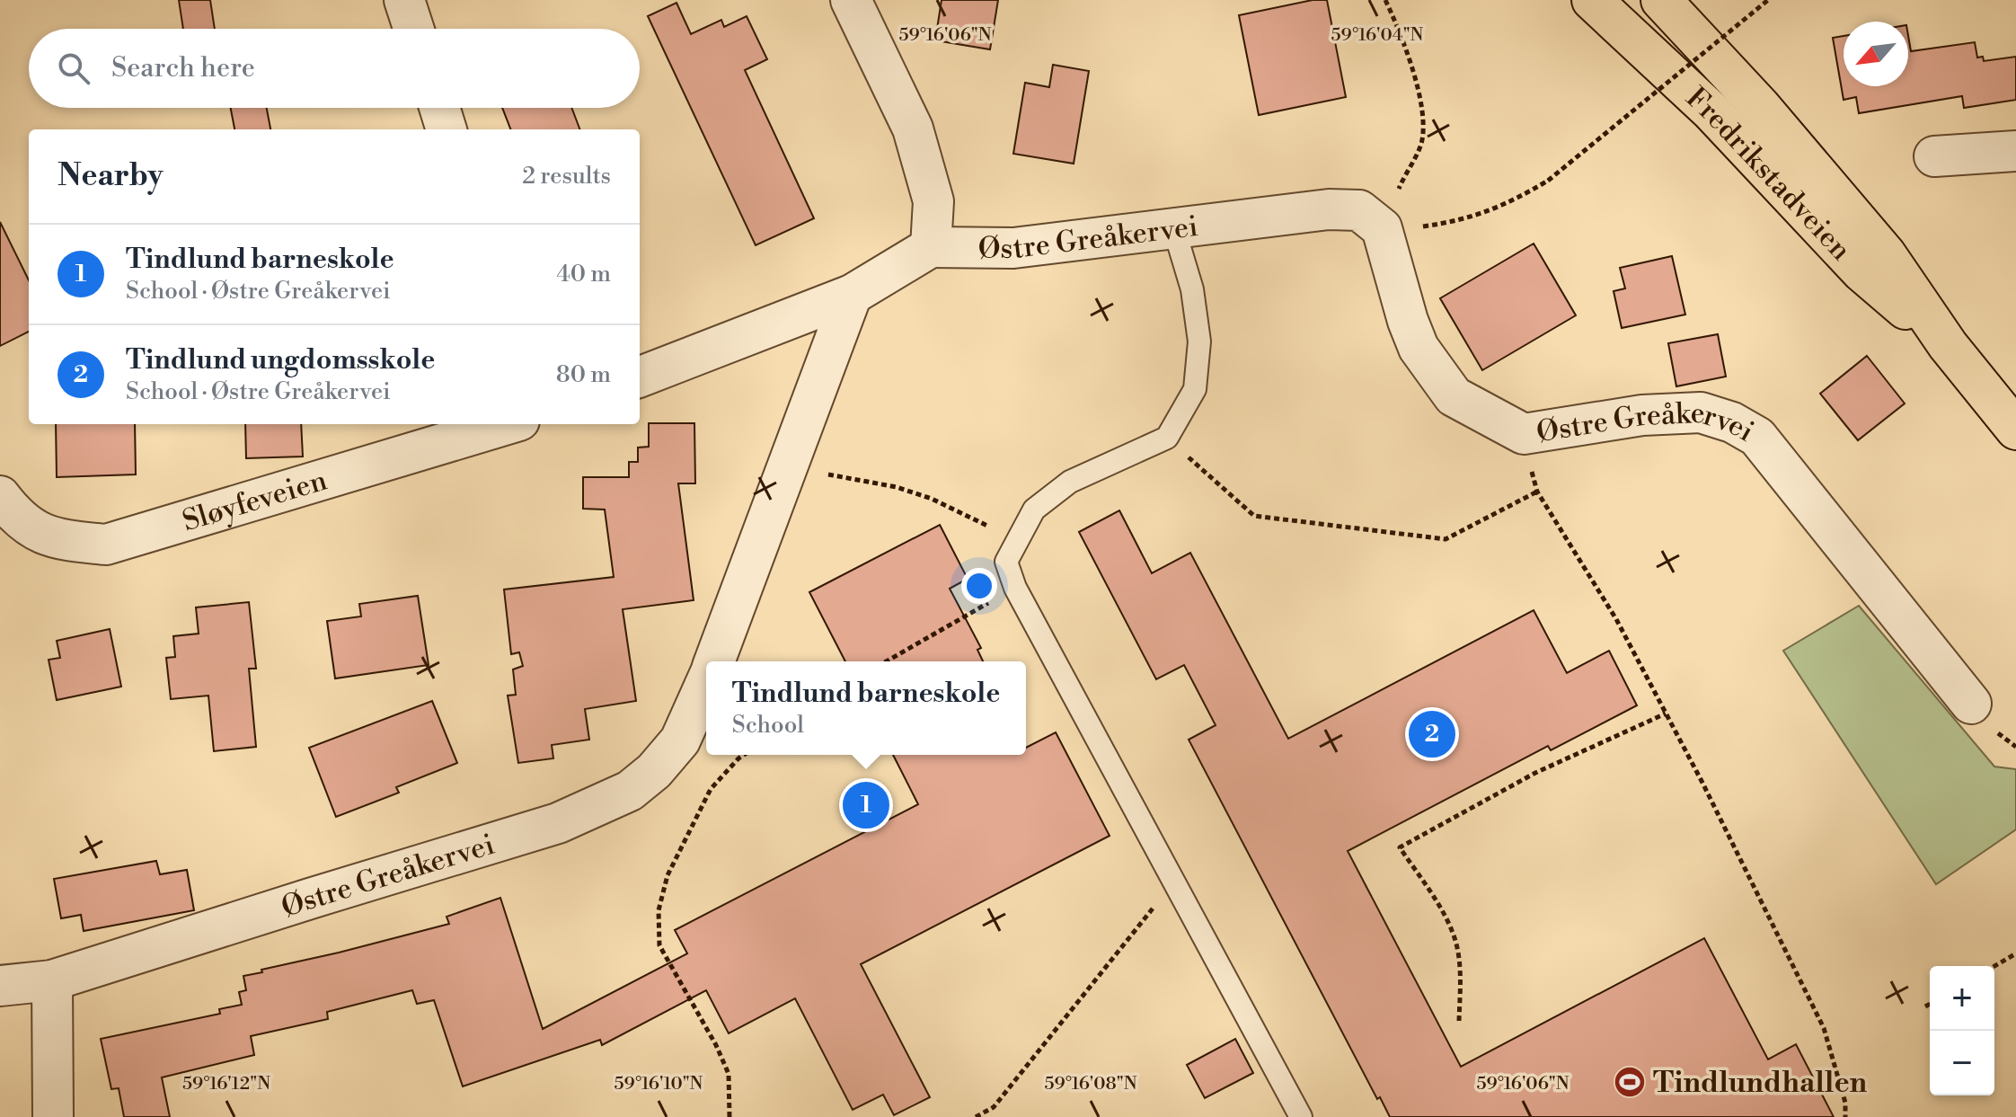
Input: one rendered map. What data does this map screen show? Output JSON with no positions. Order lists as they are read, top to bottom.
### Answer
{
  "streets": {
    "main road": ["Fredrikstadveien"],
    "street": ["Østre Greåkervei", "Sløyfeveien"]
  },
  "places": {
    "sports": ["Tindlundhallen"]
  },
  "north": "bottom left",
  "page": {
    "search": "Search here",
    "heading": ["Nearby", "2 results"],
    "list": [
      {
        "mark": "1",
        "name": "Tindlund barneskole",
        "note": "School · Østre Greåkervei",
        "value": "40 m"
      },
      {
        "mark": "2",
        "name": "Tindlund ungdomsskole",
        "note": "School · Østre Greåkervei",
        "value": "80 m"
      }
    ],
    "popup": ["Tindlund barneskole", "School"],
    "pins": ["2", "1"],
    "map_buttons": ["+", "−"]
  },
  "coordinates": [
    "59°16'06\"N",
    "59°16'04\"N",
    "59°16'12\"N",
    "59°16'10\"N",
    "59°16'08\"N"
  ]
}
